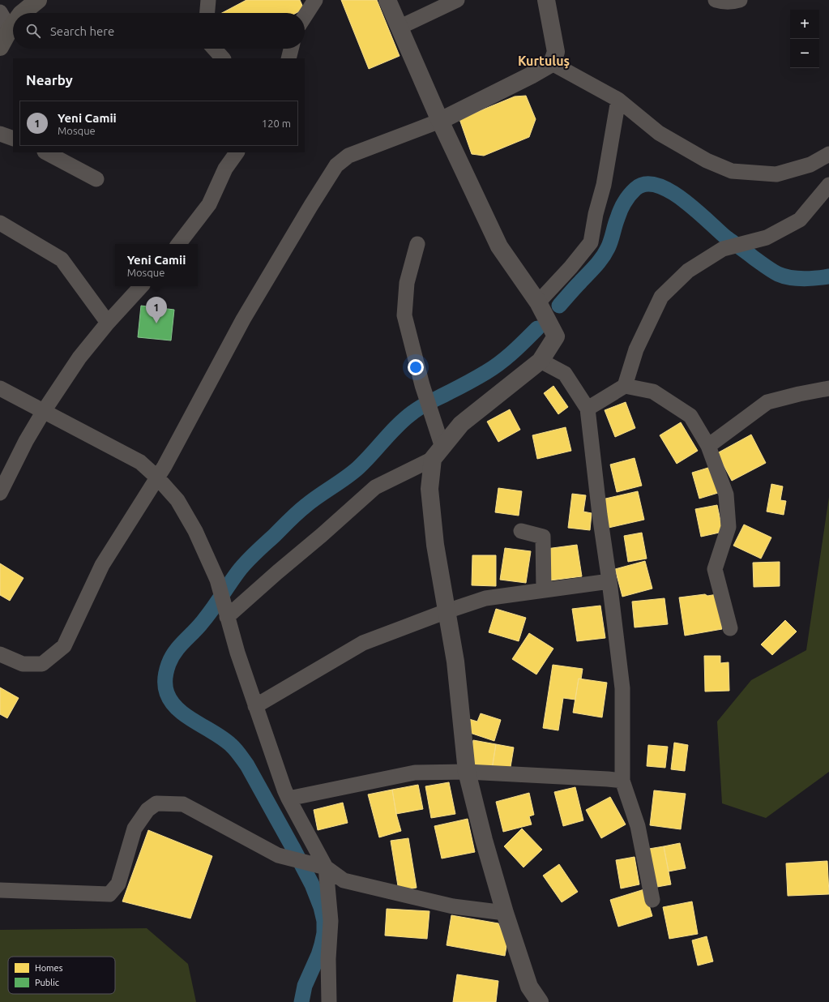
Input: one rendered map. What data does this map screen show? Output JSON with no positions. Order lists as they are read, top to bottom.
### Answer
{
  "districts": ["Kurtuluş"],
  "legend": ["Homes", "Public"],
  "page": {
    "map_buttons": ["+", "−"],
    "search": "Search here",
    "heading": "Nearby",
    "list": [
      {
        "mark": "1",
        "name": "Yeni Camii",
        "note": "Mosque",
        "value": "120 m"
      }
    ],
    "popup": ["Yeni Camii", "Mosque"],
    "pins": "1"
  }
}
